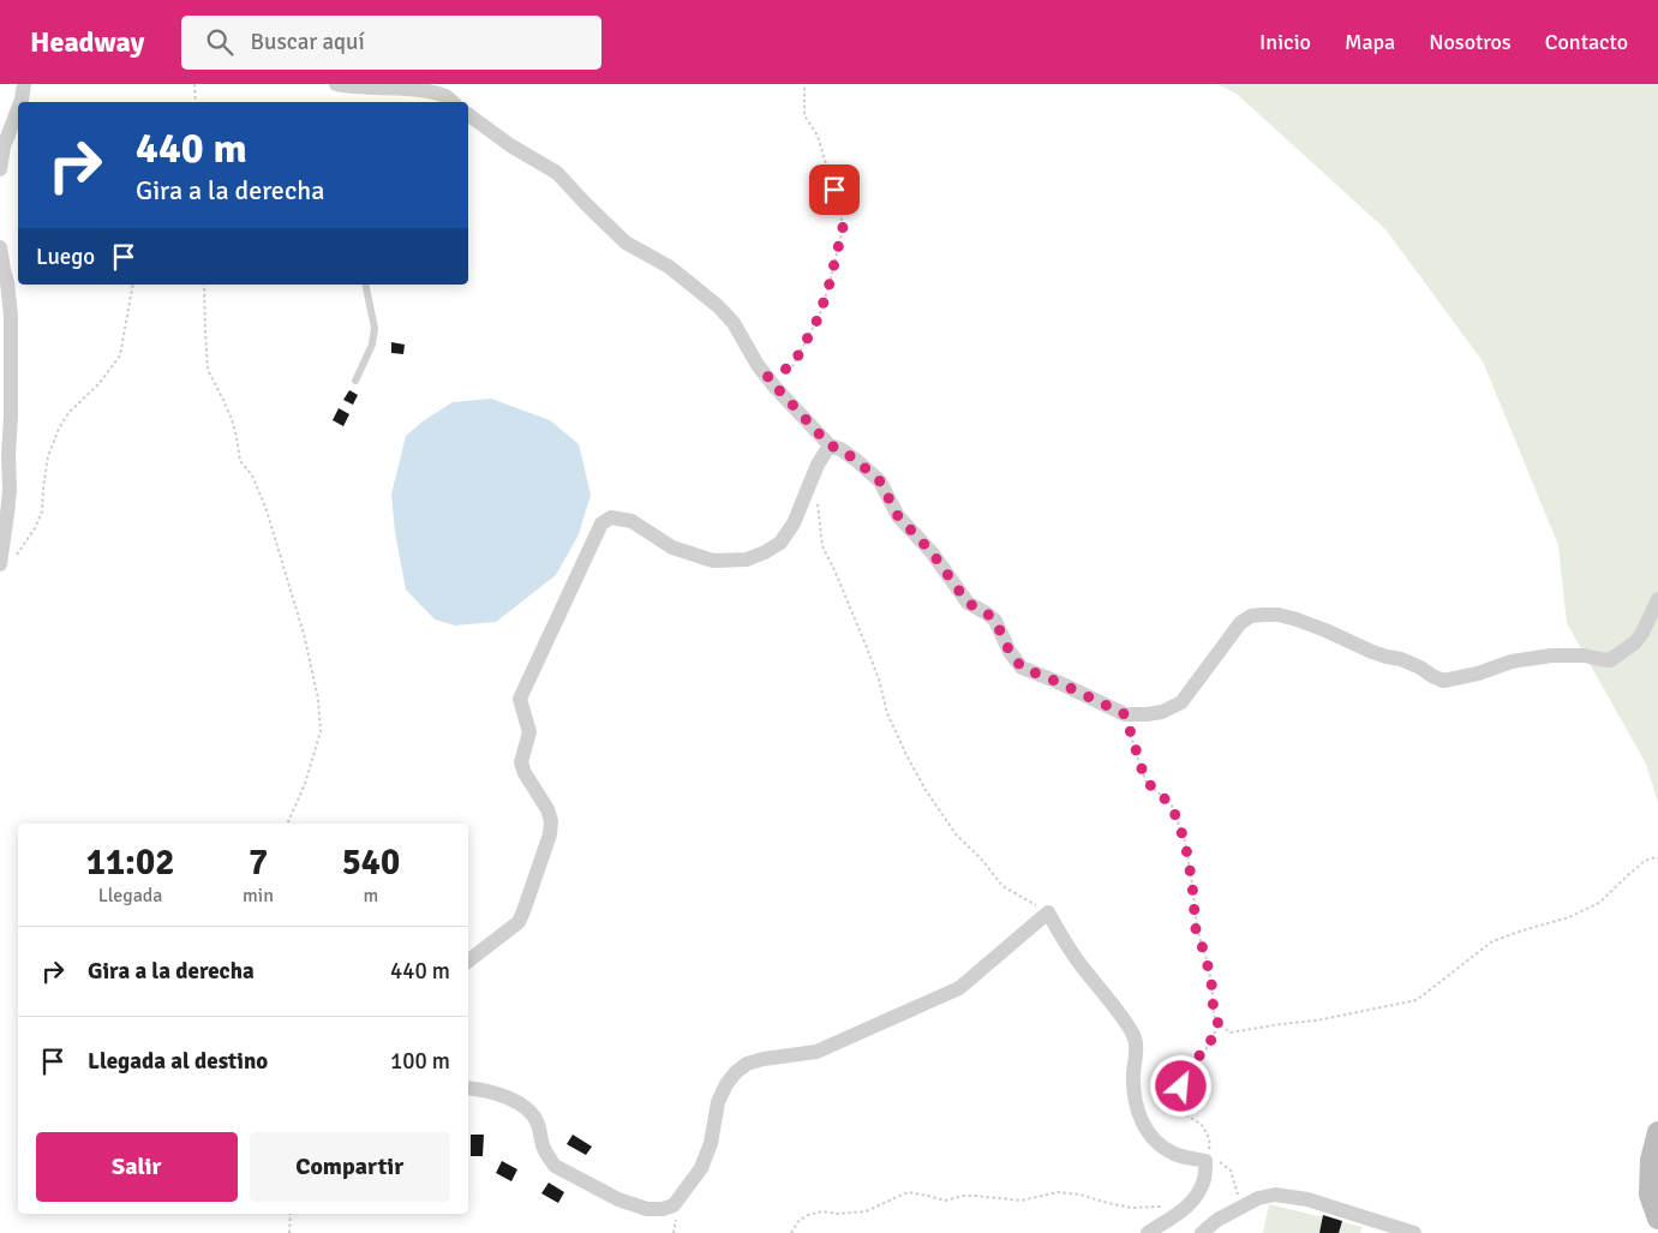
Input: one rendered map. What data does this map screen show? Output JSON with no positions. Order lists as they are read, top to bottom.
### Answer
{
  "page": {
    "header": "Headway",
    "search": "Buscar aquí",
    "nav": [
      "Inicio",
      "Mapa",
      "Nosotros",
      "Contacto"
    ],
    "turn": ["440 m", "Gira a la derecha"],
    "then": "Luego",
    "eta": [
      "11:02",
      "Llegada",
      "7",
      "min",
      "540",
      "m"
    ],
    "list": [
      {
        "name": "Gira a la derecha",
        "value": "440 m"
      },
      {
        "name": "Llegada al destino",
        "value": "100 m"
      }
    ],
    "buttons": ["Salir", "Compartir"]
  }
}
